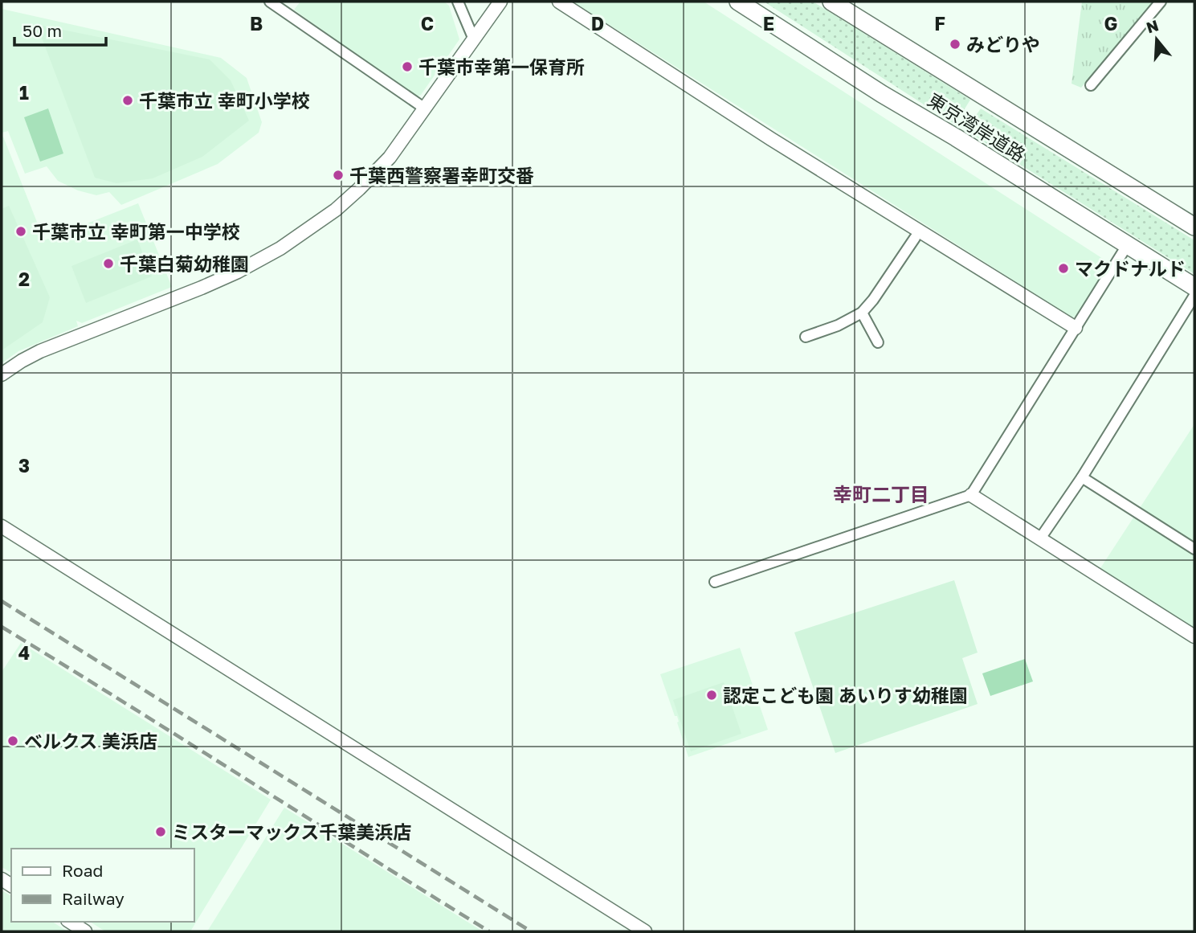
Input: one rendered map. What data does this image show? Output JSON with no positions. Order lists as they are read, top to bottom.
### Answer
{
  "streets": {
    "highway": ["東京湾岸道路"]
  },
  "districts": ["幸町二丁目"],
  "places": [
    "みどりや",
    "千葉市幸第一保育所",
    "千葉市立 幸町小学校",
    "千葉西警察署幸町交番",
    "千葉市立 幸町第一中学校",
    "千葉白菊幼稚園",
    "マクドナルド",
    "認定こども園 あいりす幼稚園",
    "ベルクス 美浜店",
    "ミスターマックス千葉美浜店"
  ],
  "legend": ["Road", "Railway"],
  "scale_bar": "50 m",
  "north": "top",
  "grid": {
    "columns": [
      "B",
      "C",
      "D",
      "E",
      "F",
      "G"
    ],
    "rows": [
      "1",
      "2",
      "3",
      "4"
    ]
  }
}
